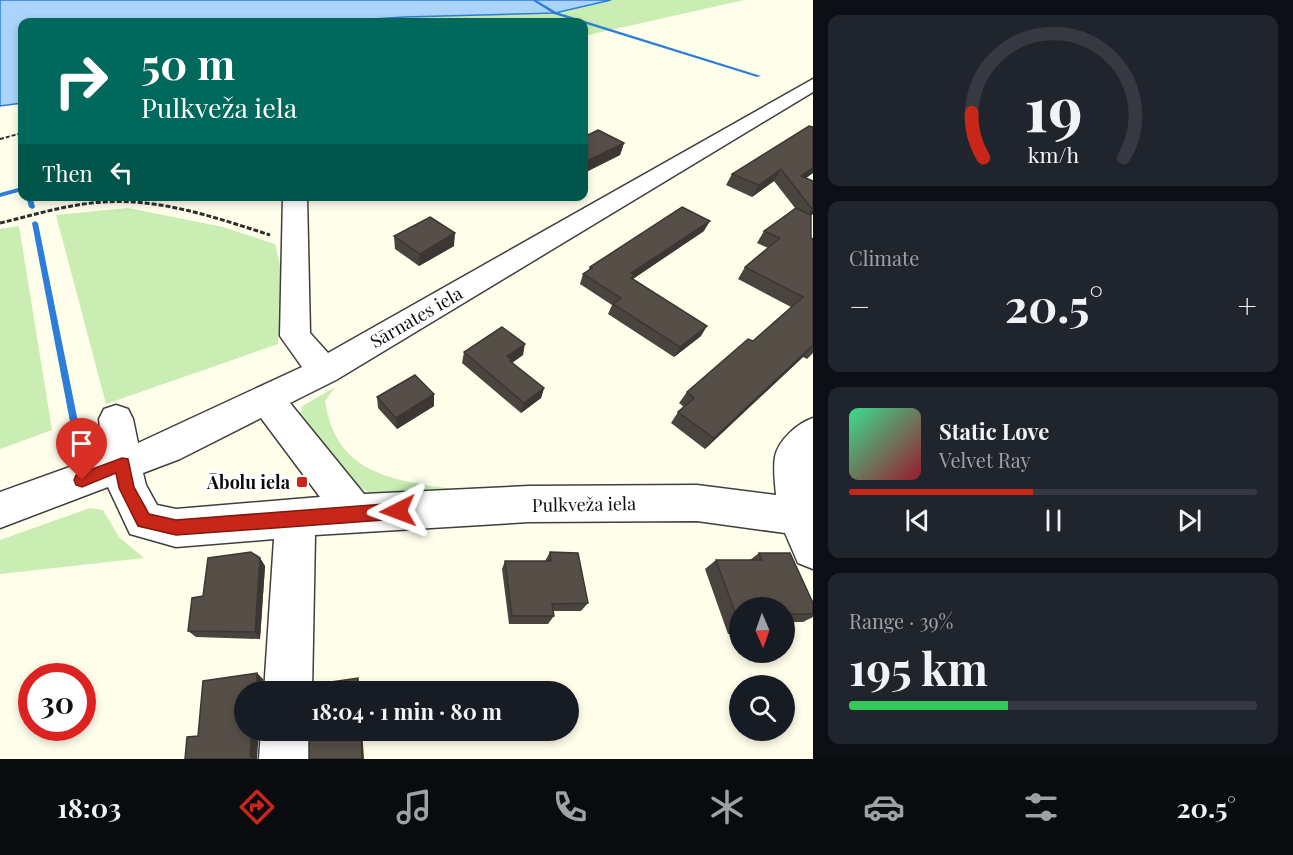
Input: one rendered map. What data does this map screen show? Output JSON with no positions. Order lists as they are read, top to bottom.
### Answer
{
  "streets": {
    "street": ["Sārnates iela", "Pulkveža iela"]
  },
  "crossings": [
    ["Sārnates iela", "Pulkveža iela"]
  ],
  "places": {
    "transit": ["Ābolu iela"]
  },
  "north": "bottom",
  "page": {
    "turn": ["50 m", "Pulkveža iela"],
    "then": "Then",
    "tile": [
      "Climate",
      ["Range · 39%", "195 km"]
    ],
    "heat": ["−", "20.5°", "+"],
    "song": ["Static Love", "Velvet Ray"],
    "limit": "30",
    "trip": "18:04 · 1 min · 80 m",
    "tabs": ["18:03", "20.5°"],
    "gauge": ["19", "km/h"]
  }
}
